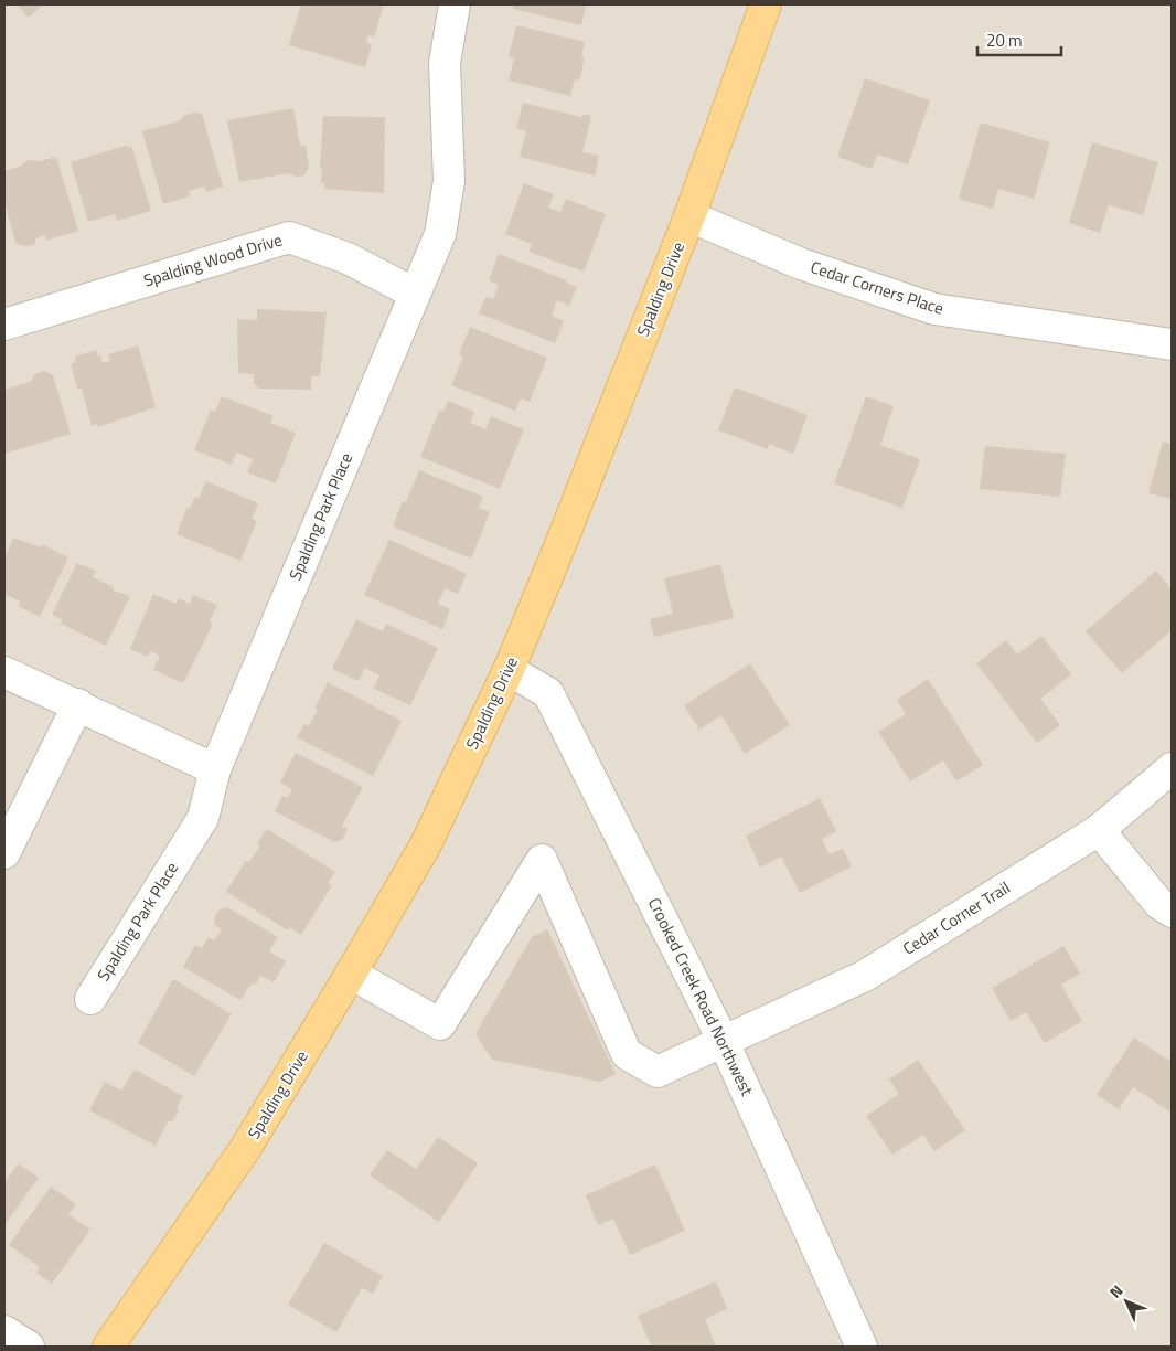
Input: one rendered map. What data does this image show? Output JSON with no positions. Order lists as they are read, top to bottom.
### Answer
{
  "streets": {
    "main road": ["Spalding Drive"],
    "street": [
      "Spalding Wood Drive",
      "Cedar Corners Place",
      "Spalding Park Place",
      "Cedar Corner Trail",
      "Crooked Creek Road Northwest"
    ]
  },
  "crossings": [
    ["Spalding Wood Drive", "Spalding Park Place"],
    ["Cedar Corners Place", "Spalding Drive"],
    ["Spalding Drive", "Cedar Corner Trail"],
    ["Spalding Drive", "Crooked Creek Road Northwest"],
    ["Cedar Corner Trail", "Crooked Creek Road Northwest"]
  ],
  "scale_bar": "20 m",
  "north": "top left"
}
